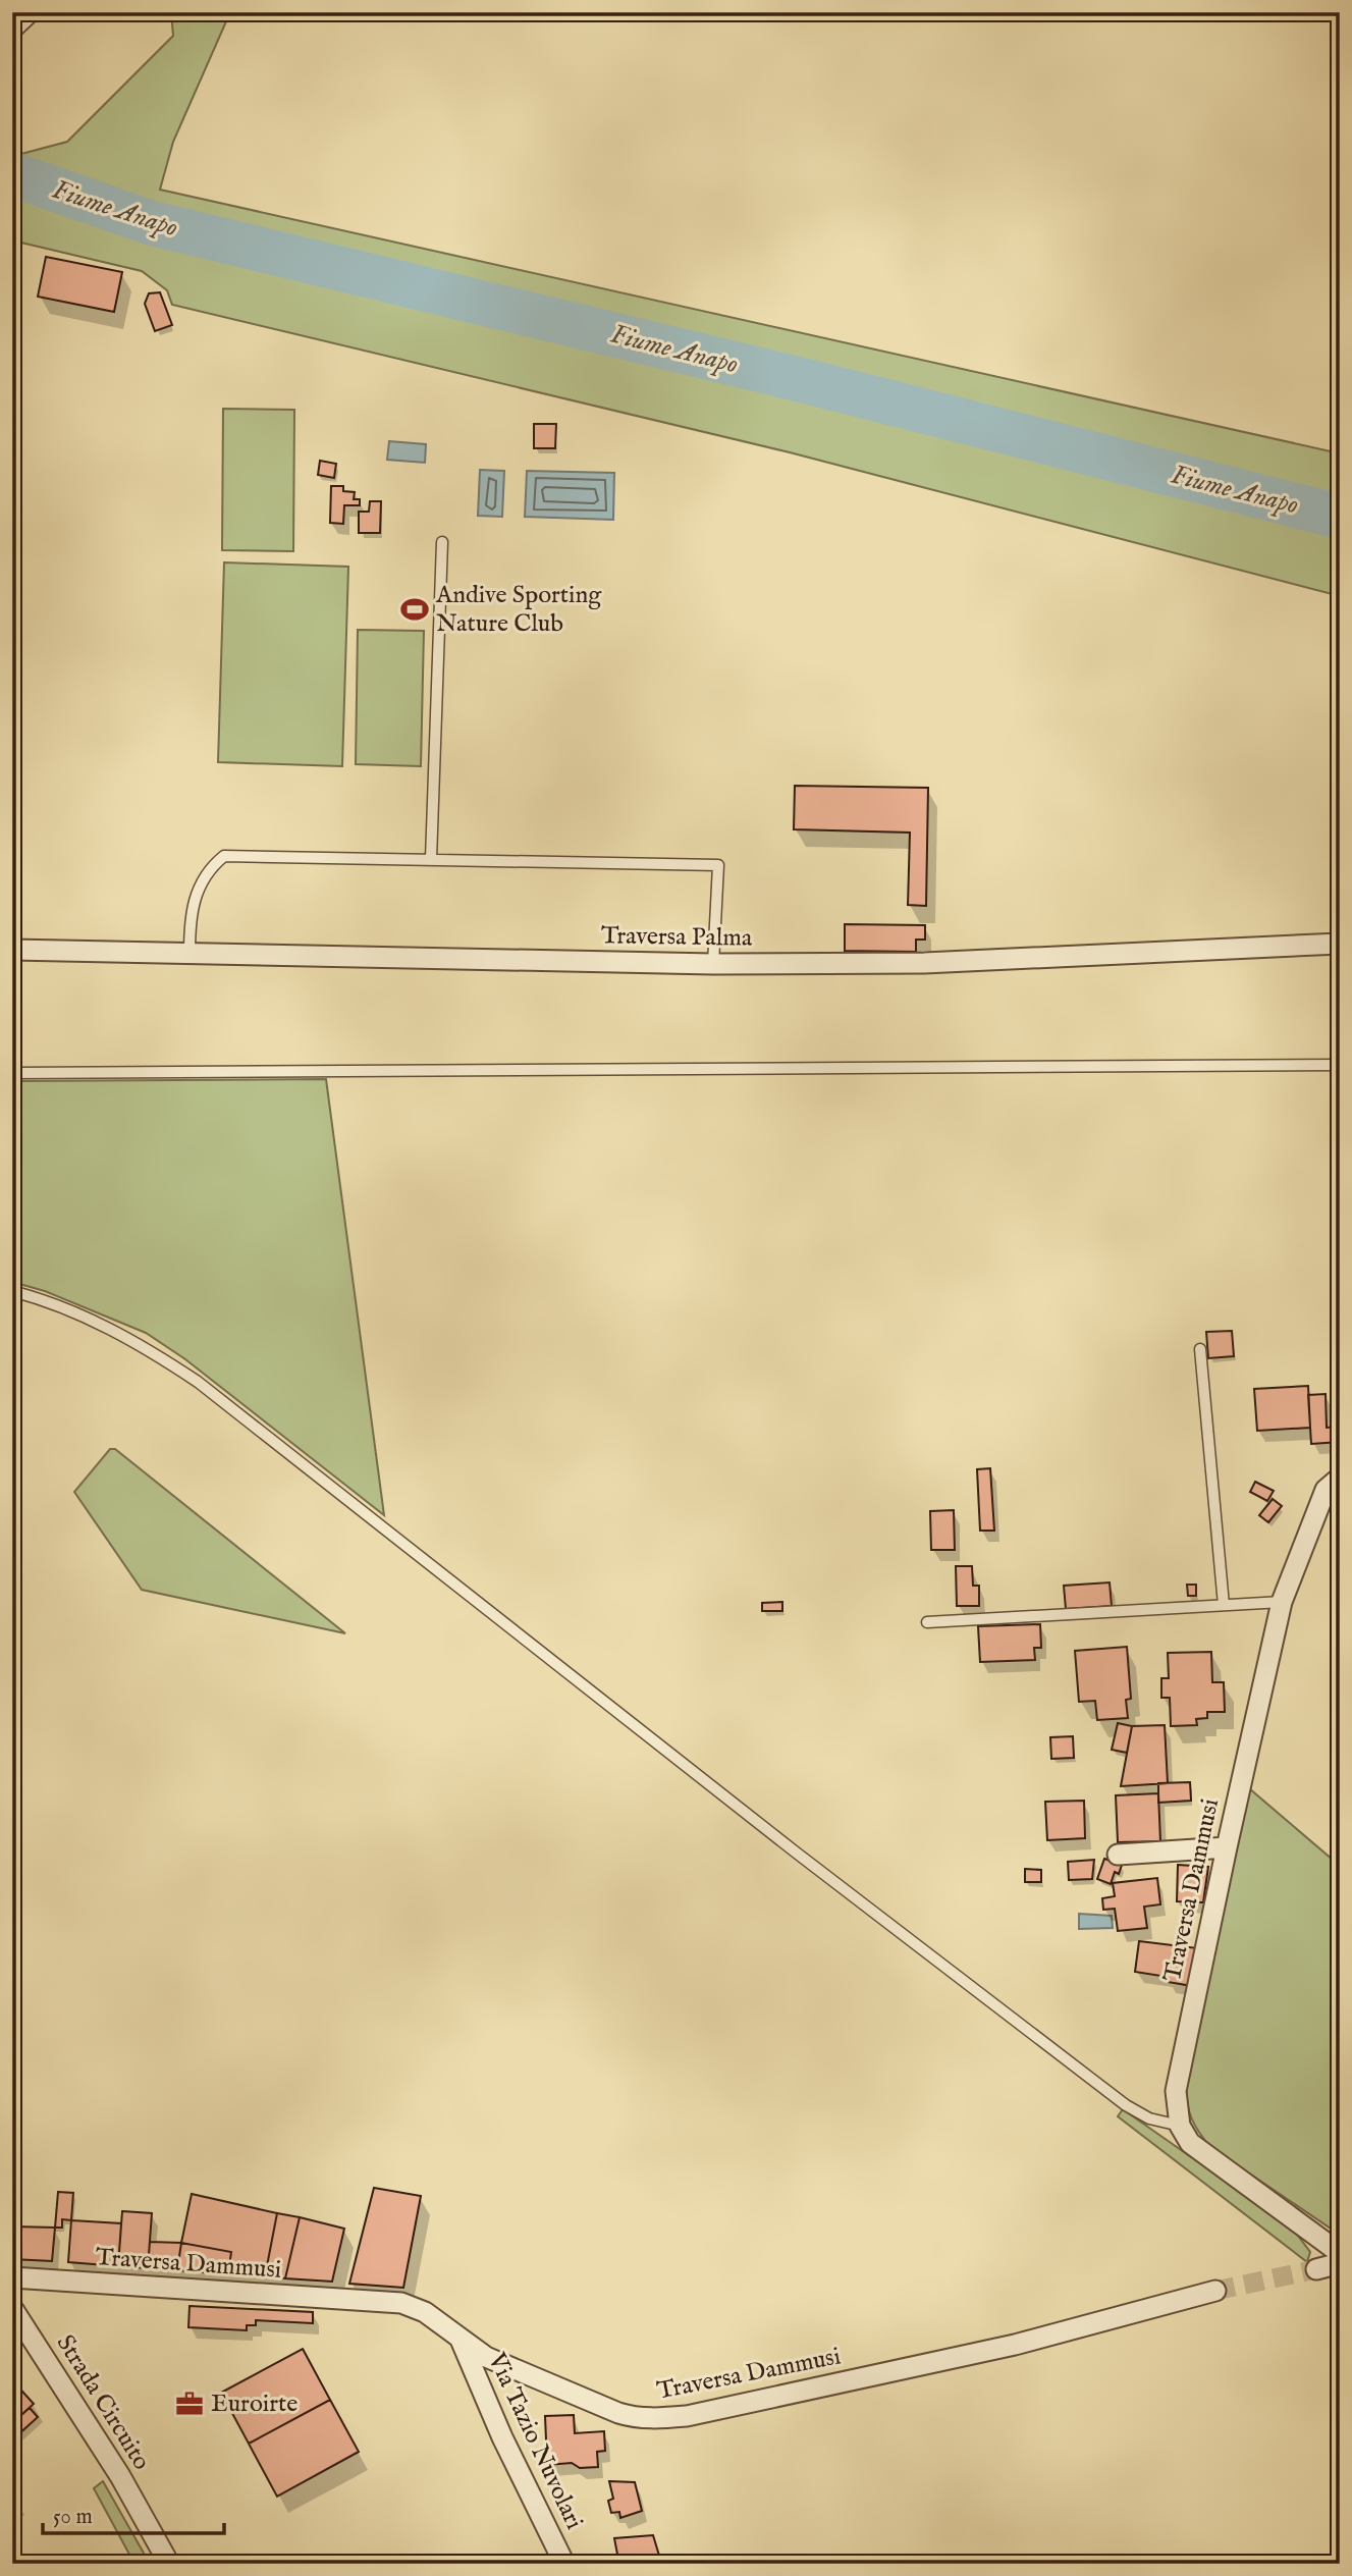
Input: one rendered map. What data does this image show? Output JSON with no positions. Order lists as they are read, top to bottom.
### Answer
{
  "streets": {
    "street": [
      "Traversa Palma",
      "Traversa Dammusi",
      "Strada Circuito",
      "Via Tazio Nuvolari"
    ]
  },
  "crossings": [
    ["Traversa Dammusi", "Via Tazio Nuvolari"]
  ],
  "water": ["Fiume Anapo"],
  "places": {
    "sports": ["Andive Sporting Nature Club"],
    "office": ["Euroirte"]
  },
  "scale_bar": "50 m"
}
